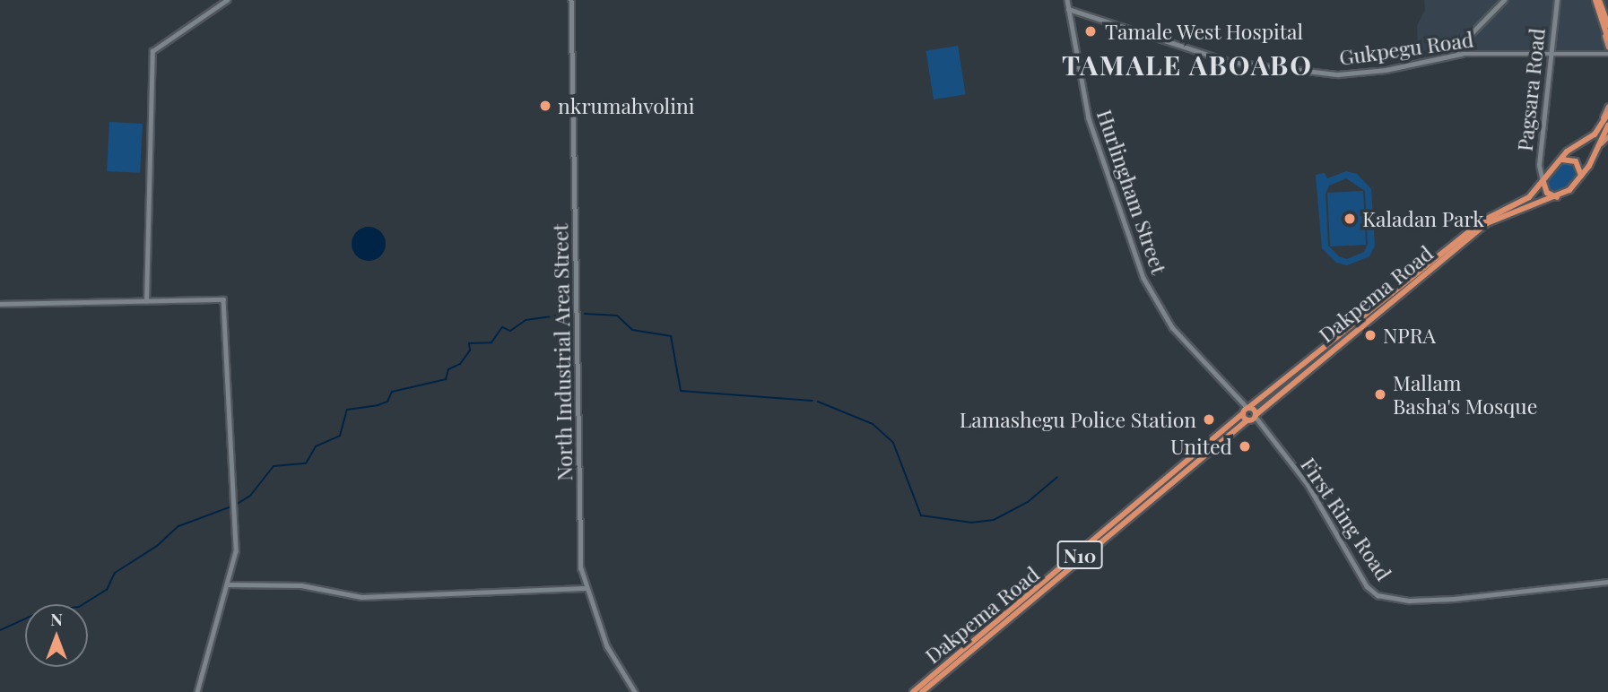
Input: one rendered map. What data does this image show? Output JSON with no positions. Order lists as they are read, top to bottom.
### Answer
{
  "streets": {
    "highway": ["Dakpema Road", "N10"],
    "street": [
      "Gukpegu Road",
      "Pagsara Road",
      "Hurlingham Street",
      "North Industrial Area Street",
      "First Ring Road"
    ]
  },
  "crossings": [
    ["Gukpegu Road", "Pagsara Road"],
    ["Gukpegu Road", "Hurlingham Street"],
    ["Pagsara Road", "Dakpema Road"],
    ["Pagsara Road", "N10"],
    ["Hurlingham Street", "Dakpema Road"],
    ["Dakpema Road", "First Ring Road"],
    ["Dakpema Road", "N10"]
  ],
  "districts": ["TAMALE ABOABO"],
  "places": [
    "Tamale West Hospital",
    "nkrumahvolini",
    "Kaladan Park",
    "NPRA",
    "Mallam Basha's Mosque",
    "Lamashegu Police Station",
    "United"
  ],
  "north": "top"
}
